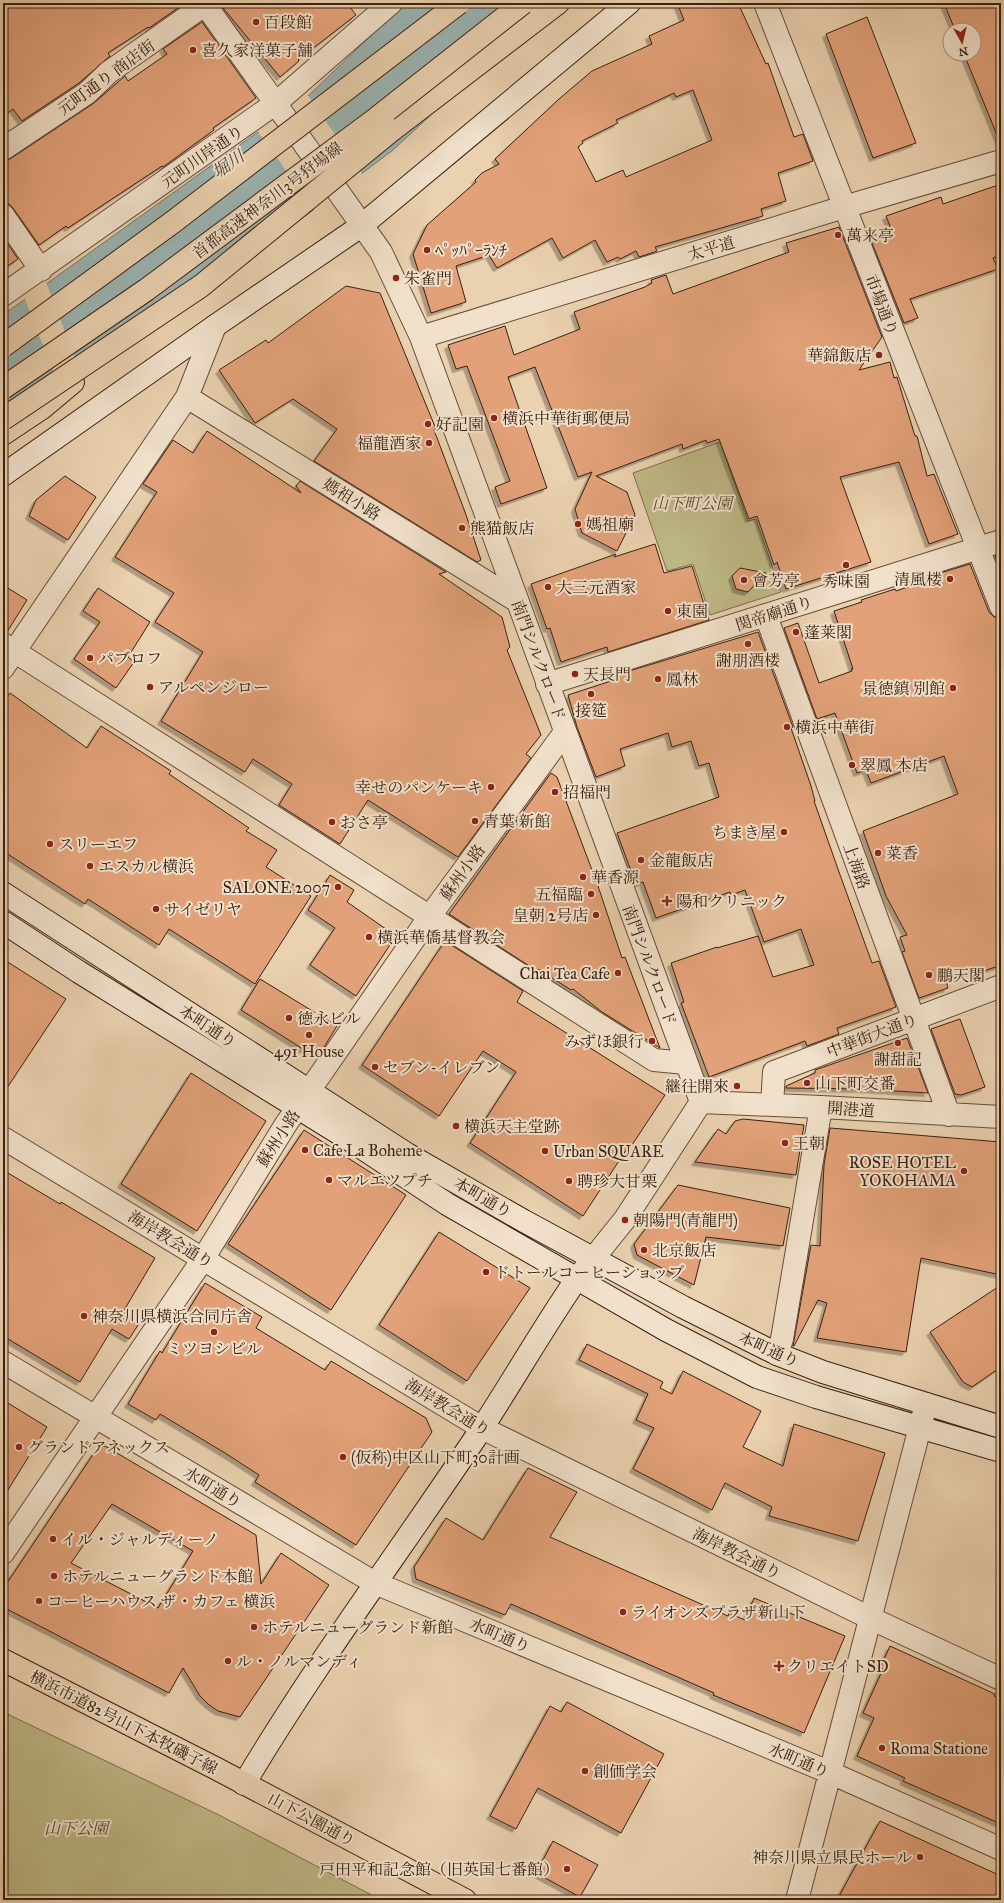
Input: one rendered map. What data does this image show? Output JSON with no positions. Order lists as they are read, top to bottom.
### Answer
{
  "streets": {
    "main road": ["首都高速神奈川3号狩場線", "横浜市道82号山下本牧磯子線", "山下公園通り"],
    "street": [
      "元町通り 商店街",
      "元町川岸通り",
      "太平道",
      "市場通り",
      "媽祖小路",
      "関帝廟通り",
      "南門シルクロード",
      "上海路",
      "蘇州小路",
      "本町通り",
      "中華街大通り",
      "開港道",
      "海岸教会通り",
      "水町通り"
    ]
  },
  "crossings": [
    ["元町通り 商店街", "南門シルクロード"],
    ["元町川岸通り", "南門シルクロード"],
    ["太平道", "市場通り"],
    ["太平道", "南門シルクロード"],
    ["市場通り", "関帝廟通り"],
    ["媽祖小路", "南門シルクロード"],
    ["関帝廟通り", "南門シルクロード"],
    ["関帝廟通り", "上海路"],
    ["南門シルクロード", "蘇州小路"],
    ["南門シルクロード", "開港道"],
    ["上海路", "中華街大通り"],
    ["上海路", "開港道"],
    ["蘇州小路", "本町通り"],
    ["蘇州小路", "海岸教会通り"],
    ["蘇州小路", "水町通り"],
    ["中華街大通り", "開港道"],
    ["横浜市道82号山下本牧磯子線", "山下公園通り"]
  ],
  "water": ["堀川"],
  "parks": ["山下町公園", "山下公園"],
  "places": {
    "other": [
      "百段館",
      "喜久家洋菓子舗",
      "萬来亭",
      "ﾍﾟｯﾊﾟｰﾗﾝﾁ",
      "朱雀門",
      "華錦飯店",
      "横浜中華街郵便局",
      "好記園",
      "福龍酒家",
      "媽祖廟",
      "熊猫飯店",
      "秀味園",
      "清風楼",
      "會芳亭",
      "大三元酒家",
      "東園",
      "蓬莱閣",
      "謝朋酒楼",
      "パブロフ",
      "天長門",
      "鳳林",
      "アルペンジロー",
      "景徳鎮 別館",
      "接筵",
      "横浜中華街",
      "翠鳳 本店",
      "幸せのパンケーキ",
      "招福門",
      "青葉 新館",
      "おさ亭",
      "ちまき屋",
      "スリーエフ",
      "菜香",
      "金龍飯店",
      "エスカル横浜",
      "華香源",
      "SALONE 2007",
      "五福臨",
      "サイゼリヤ",
      "皇朝 2号店",
      "横浜華僑基督教会",
      "Chai Tea Cafe",
      "鵬天閣",
      "徳永ビル",
      "491 House",
      "みずほ銀行",
      "謝甜記",
      "セブン-イレブン",
      "山下町交番",
      "継往開來",
      "横浜天主堂跡",
      "王朝",
      "Cafe La Boheme",
      "Urban SQUARE",
      "ROSE HOTEL YOKOHAMA",
      "マルエツプチ",
      "聘珍大甘栗",
      "朝陽門(青龍門)",
      "北京飯店",
      "ドトールコーヒーショップ",
      "神奈川県横浜合同庁舎",
      "ミツヨシビル",
      "グランドアネックス",
      "(仮称)中区山下町30計画",
      "イル・ジャルディーノ",
      "ホテルニューグランド本館",
      "コーヒーハウス ザ・カフェ 横浜",
      "ライオンズプラザ新山下",
      "ホテルニューグランド新館",
      "ル・ノルマンディ",
      "Roma Statione",
      "創価学会",
      "神奈川県立県民ホール",
      "戸田平和記念館（旧英国七番館）"
    ],
    "health": ["陽和クリニック", "クリエイトSD"]
  },
  "north": "bottom"
}
